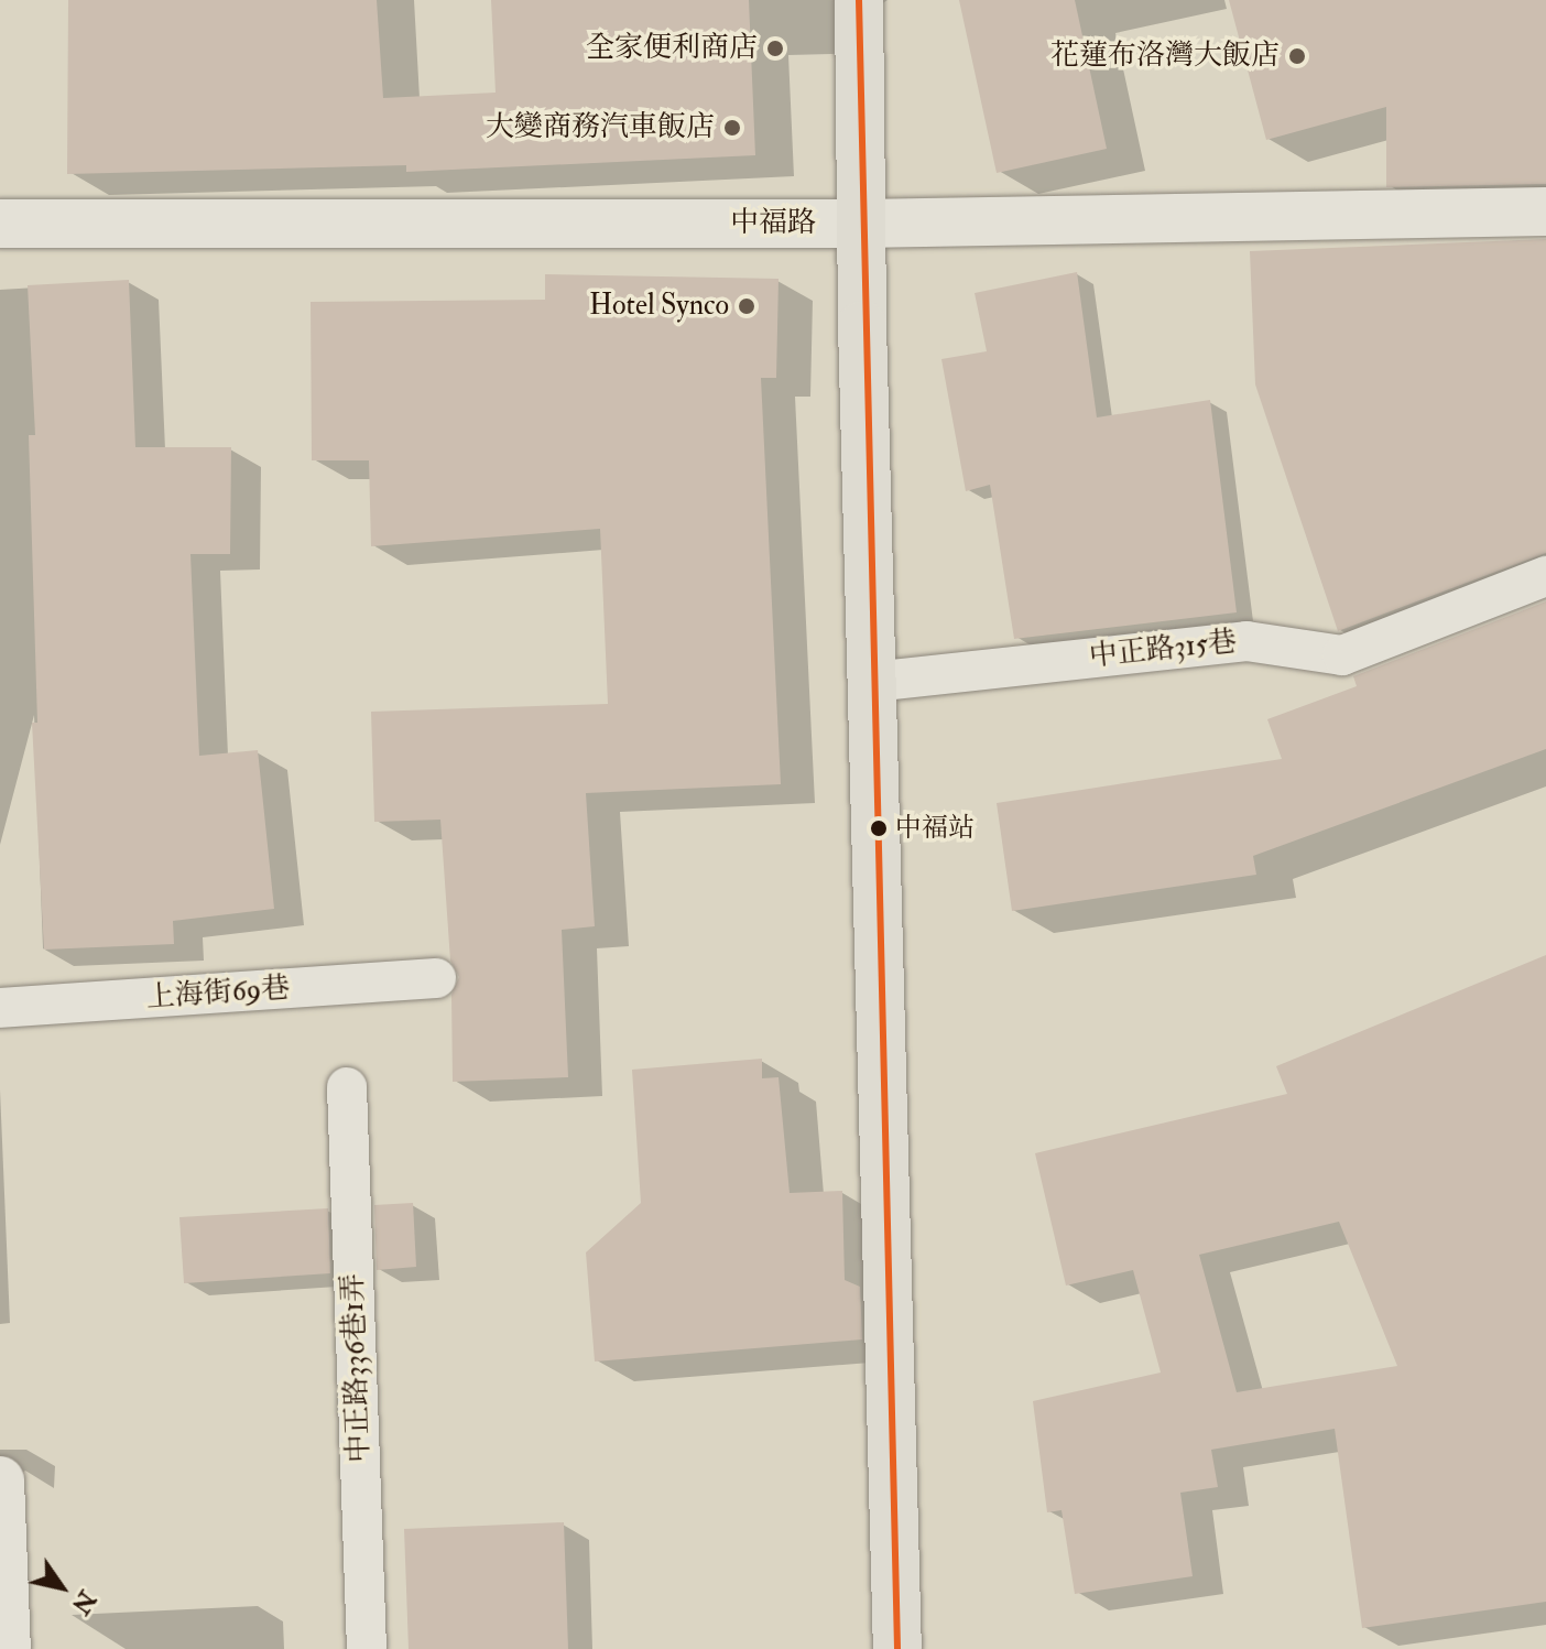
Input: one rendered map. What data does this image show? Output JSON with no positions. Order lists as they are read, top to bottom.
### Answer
{
  "streets": {
    "street": ["中福路"],
    "lane": ["中正路315巷", "上海街69巷", "中正路336巷1弄"]
  },
  "places": [
    "全家便利商店",
    "花蓮布洛灣大飯店",
    "大變商務汽車飯店",
    "Hotel Synco",
    "中福站"
  ],
  "north": "bottom right"
}
